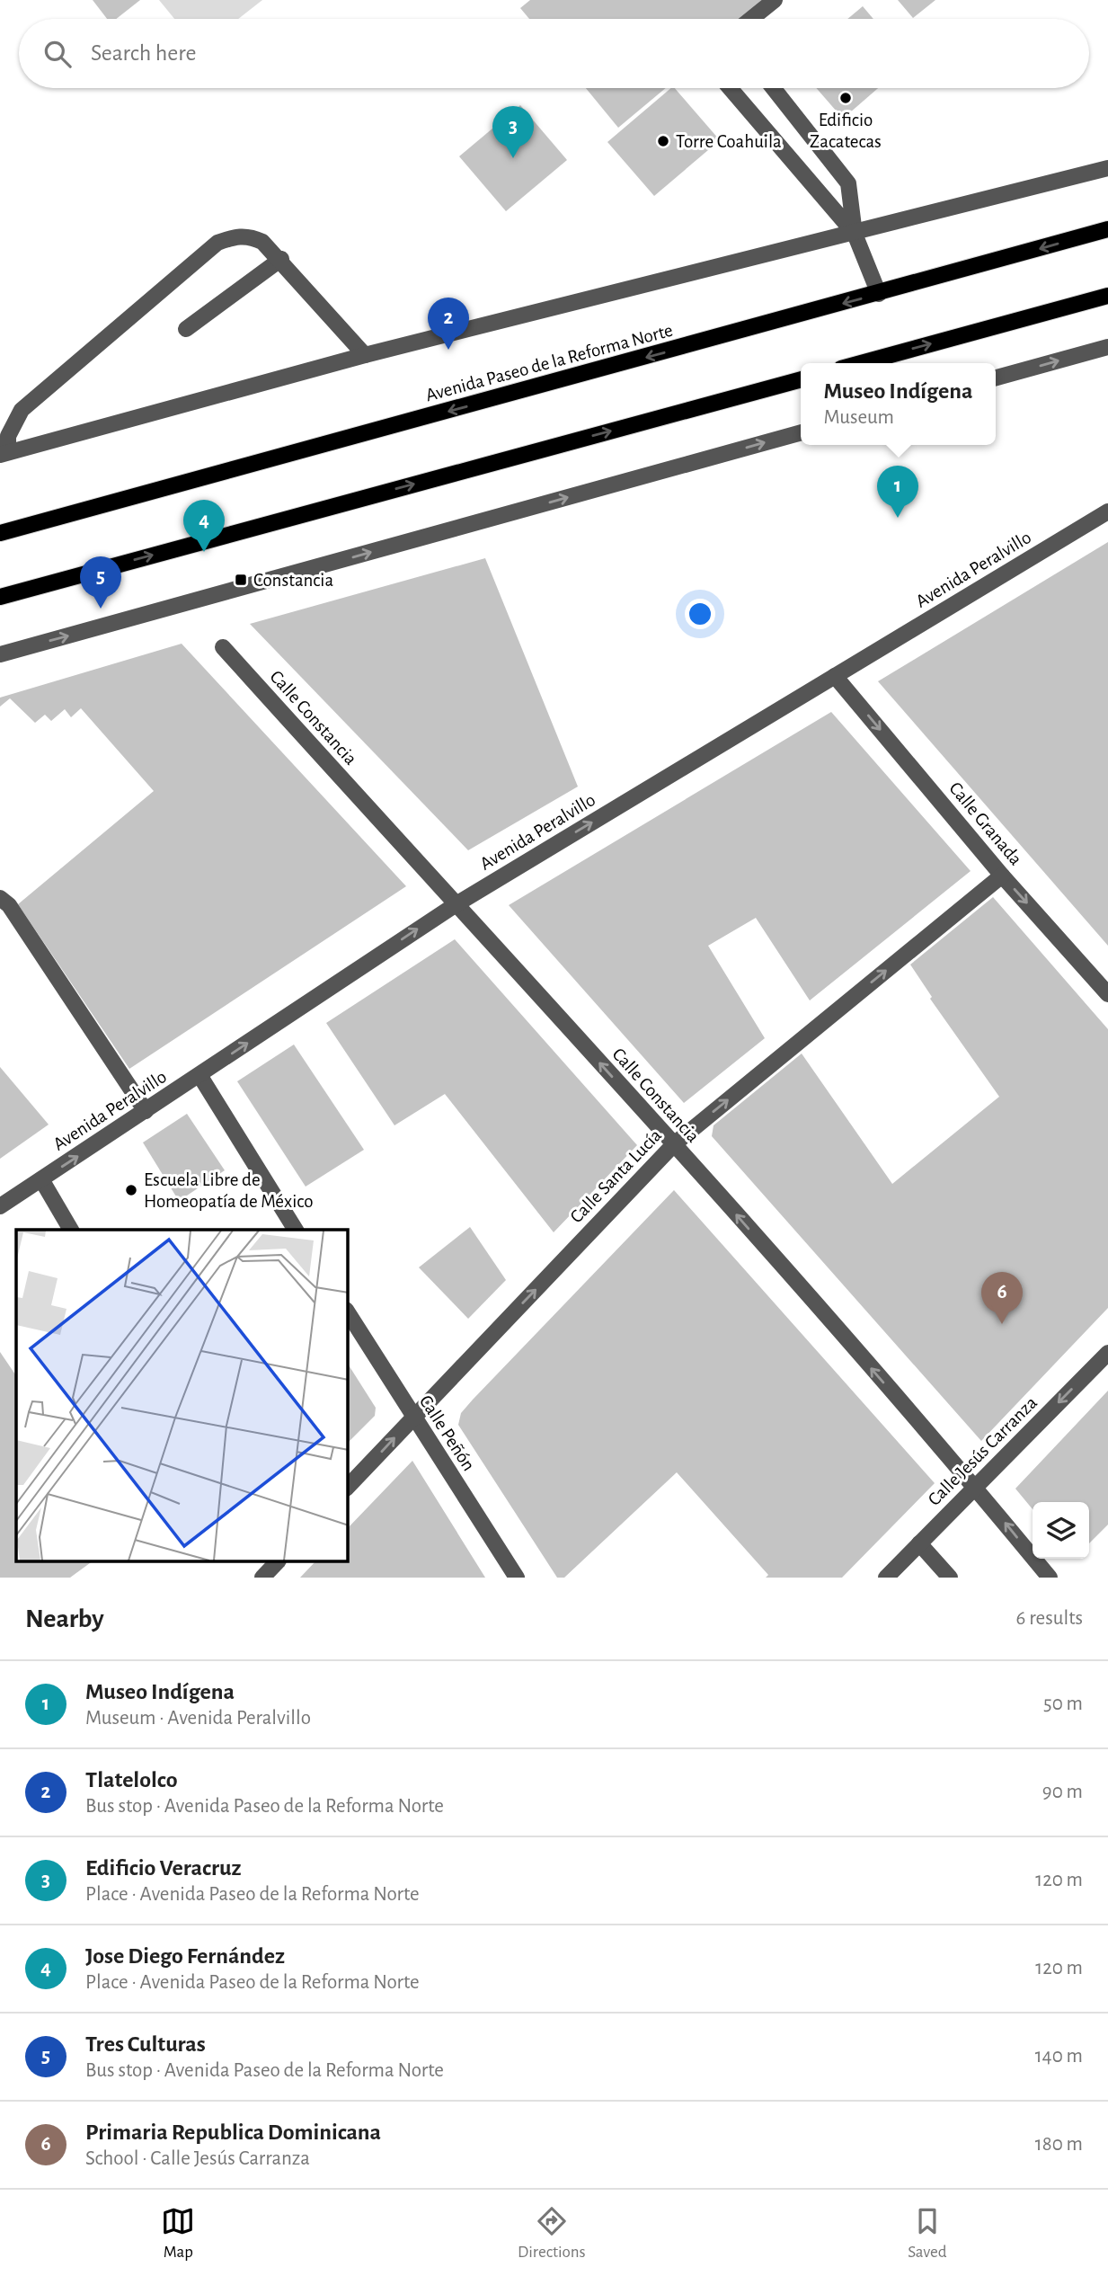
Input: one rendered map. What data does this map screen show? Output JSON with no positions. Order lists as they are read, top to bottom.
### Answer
{
  "streets": {
    "main road": ["Avenida Paseo de la Reforma Norte"],
    "street": [
      "Avenida Peralvillo",
      "Calle Constancia",
      "Calle Granada",
      "Calle Santa Lucía",
      "Calle Peñón",
      "Calle Jesús Carranza"
    ]
  },
  "crossings": [
    ["Avenida Peralvillo", "Calle Constancia"],
    ["Avenida Peralvillo", "Calle Granada"],
    ["Calle Constancia", "Calle Santa Lucía"],
    ["Calle Constancia", "Calle Jesús Carranza"],
    ["Calle Granada", "Calle Santa Lucía"],
    ["Calle Santa Lucía", "Calle Peñón"]
  ],
  "one_way": [
    "Avenida Peralvillo",
    "Calle Constancia",
    "Calle Granada",
    "Calle Santa Lucía",
    "Calle Jesús Carranza"
  ],
  "places": {
    "other": ["Edificio Zacatecas", "Torre Coahuila", "Escuela Libre de Homeopatía de México"],
    "transit": ["Constancia"]
  },
  "page": {
    "search": "Search here",
    "pins": [
      "3",
      "2",
      "1",
      "4",
      "5",
      "6"
    ],
    "popup": ["Museo Indígena", "Museum"],
    "heading": ["Nearby", "6 results"],
    "list": [
      {
        "mark": "1",
        "name": "Museo Indígena",
        "note": "Museum · Avenida Peralvillo",
        "value": "50 m"
      },
      {
        "mark": "2",
        "name": "Tlatelolco",
        "note": "Bus stop · Avenida Paseo de la Reforma Norte",
        "value": "90 m"
      },
      {
        "mark": "3",
        "name": "Edificio Veracruz",
        "note": "Place · Avenida Paseo de la Reforma Norte",
        "value": "120 m"
      },
      {
        "mark": "4",
        "name": "Jose Diego Fernández",
        "note": "Place · Avenida Paseo de la Reforma Norte",
        "value": "120 m"
      },
      {
        "mark": "5",
        "name": "Tres Culturas",
        "note": "Bus stop · Avenida Paseo de la Reforma Norte",
        "value": "140 m"
      },
      {
        "mark": "6",
        "name": "Primaria Republica Dominicana",
        "note": "School · Calle Jesús Carranza",
        "value": "180 m"
      }
    ],
    "nav": ["Map", "Directions", "Saved"]
  }
}
